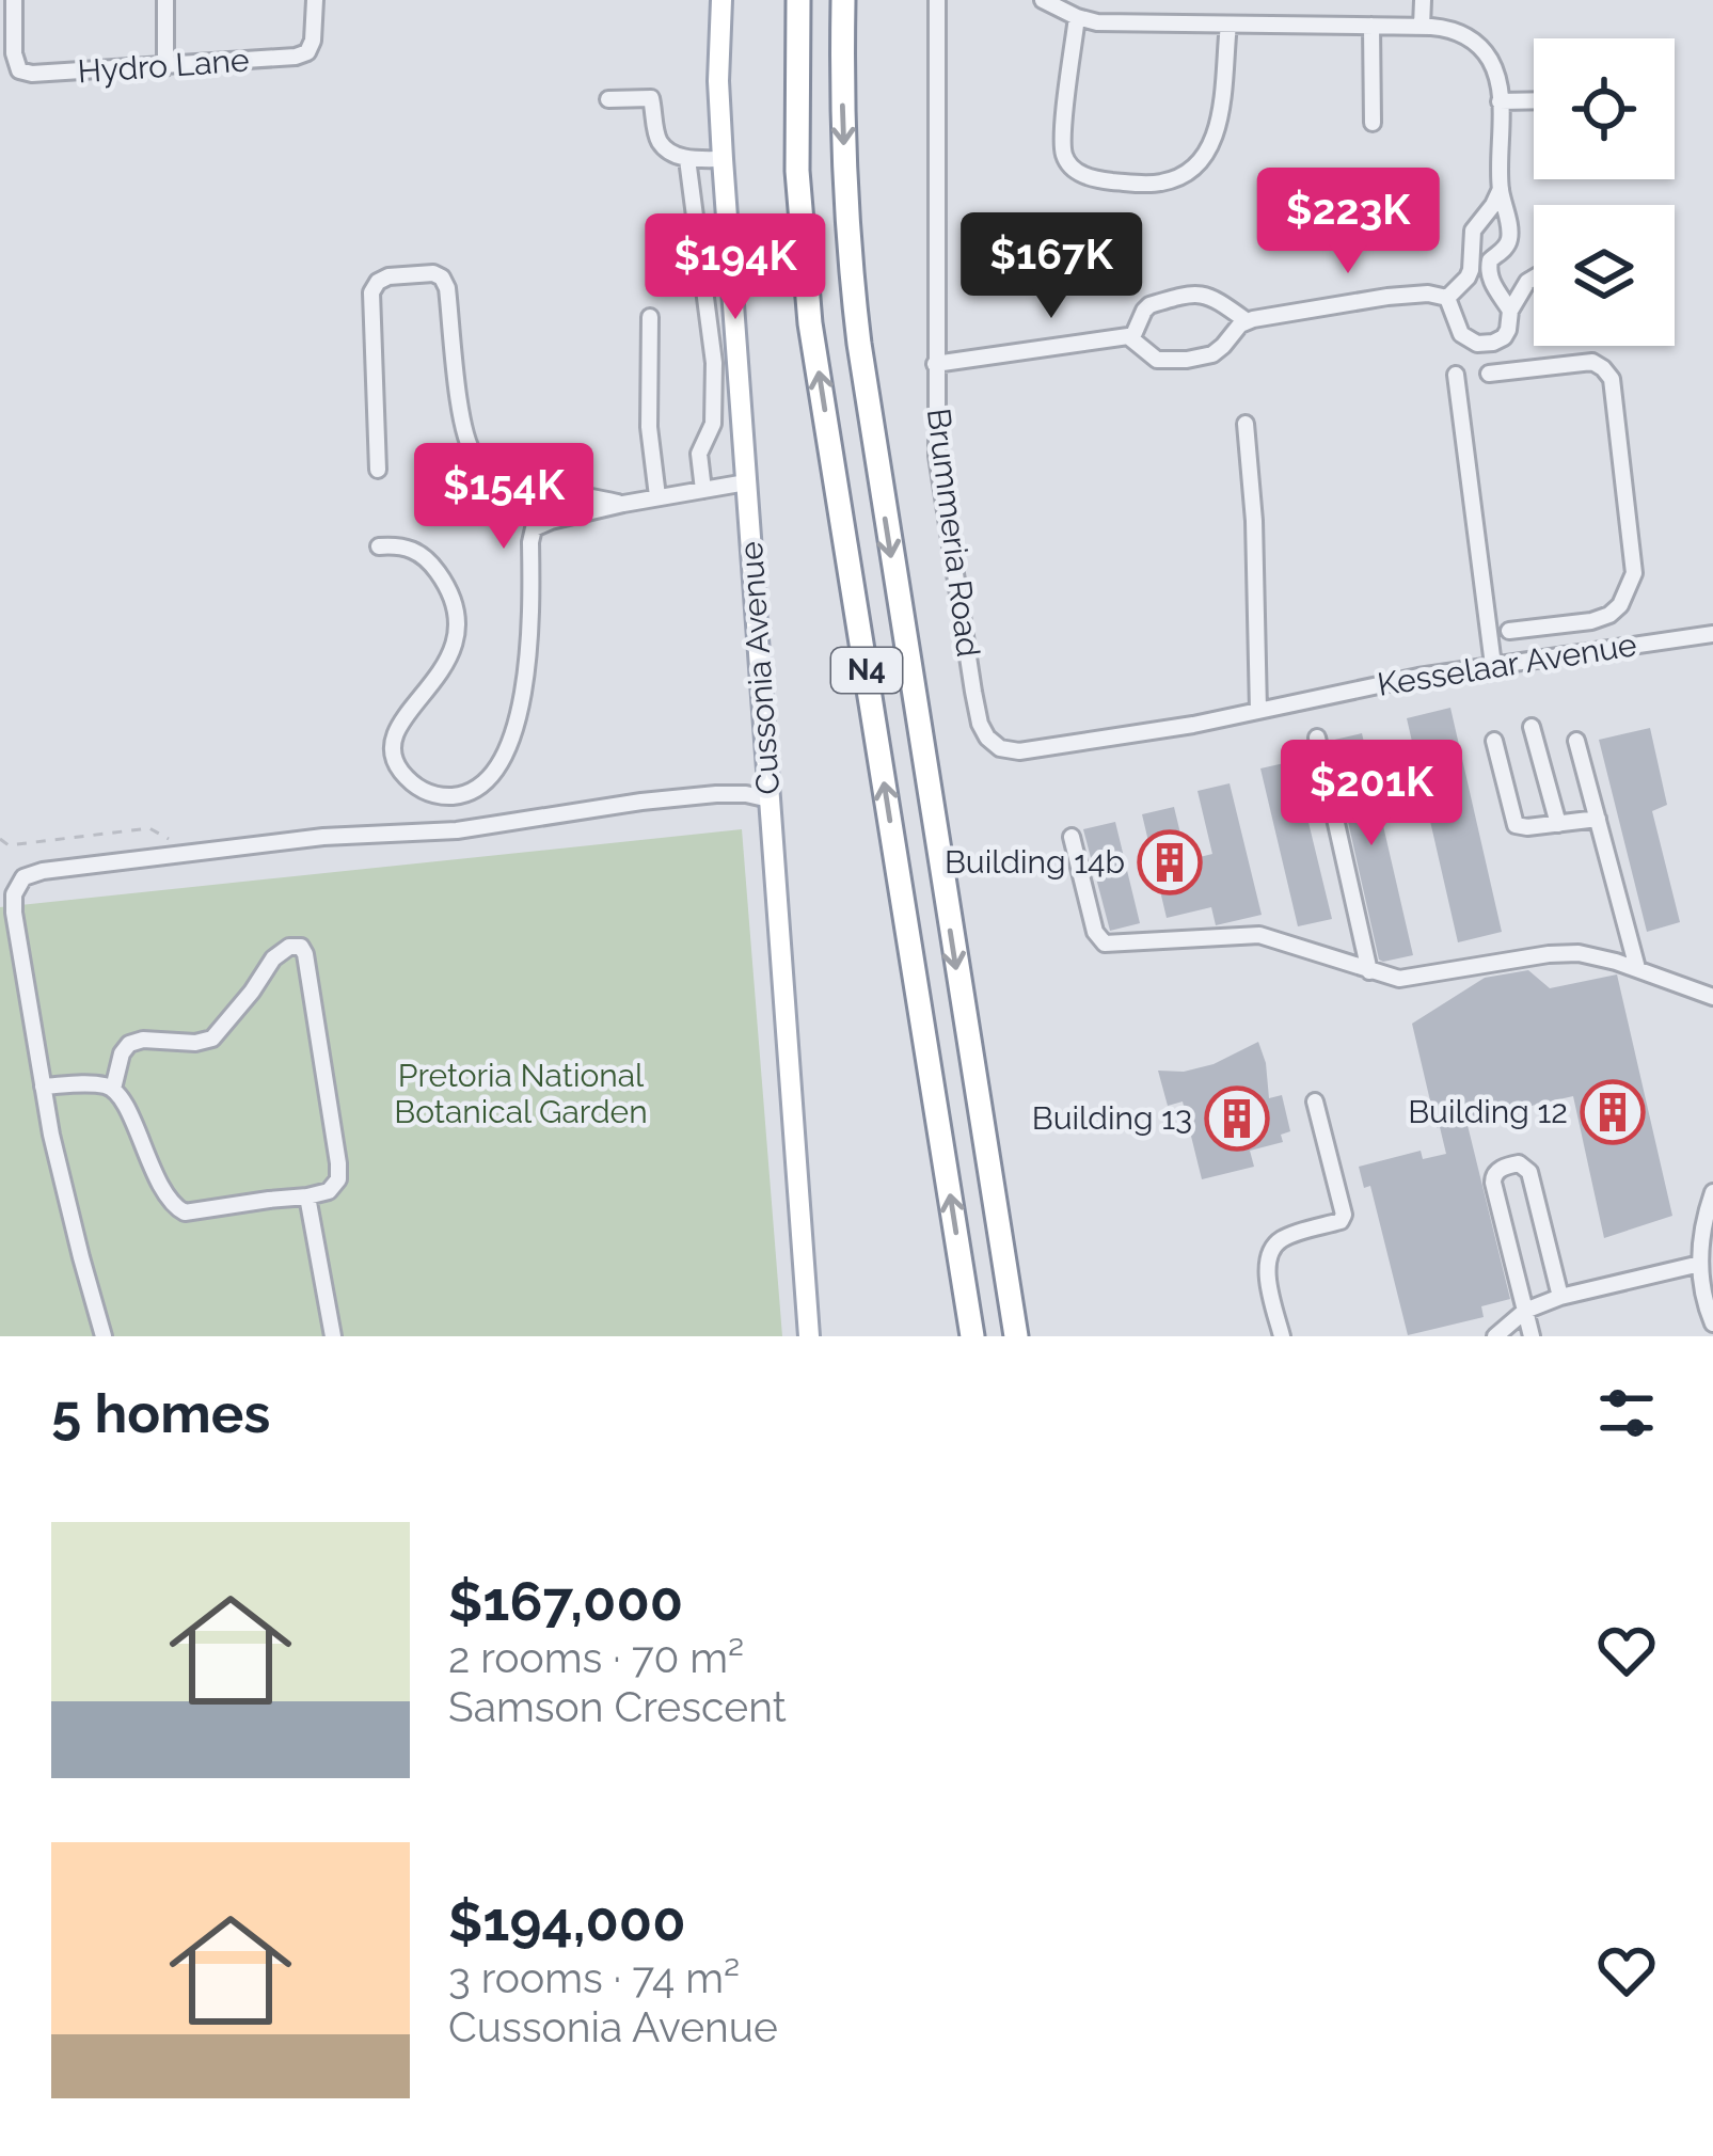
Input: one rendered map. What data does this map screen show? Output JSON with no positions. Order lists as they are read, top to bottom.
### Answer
{
  "streets": {
    "highway": ["N4"],
    "main road": ["Cussonia Avenue"],
    "street": ["Hydro Lane", "Brummeria Road", "Kesselaar Avenue"]
  },
  "crossings": [
    ["Brummeria Road", "Kesselaar Avenue"]
  ],
  "parks": ["Pretoria National Botanical Garden"],
  "places": {
    "building": ["Building 14b", "Building 12", "Building 13"]
  },
  "page": {
    "price": [
      "$223K",
      "$167K",
      "$194K",
      "$154K",
      "$201K"
    ],
    "heading": "5 homes",
    "list": [
      {
        "name": "$167,000",
        "note": "2 rooms · 70 m² · Samson Crescent"
      },
      {
        "name": "$194,000",
        "note": "3 rooms · 74 m² · Cussonia Avenue"
      }
    ]
  }
}
